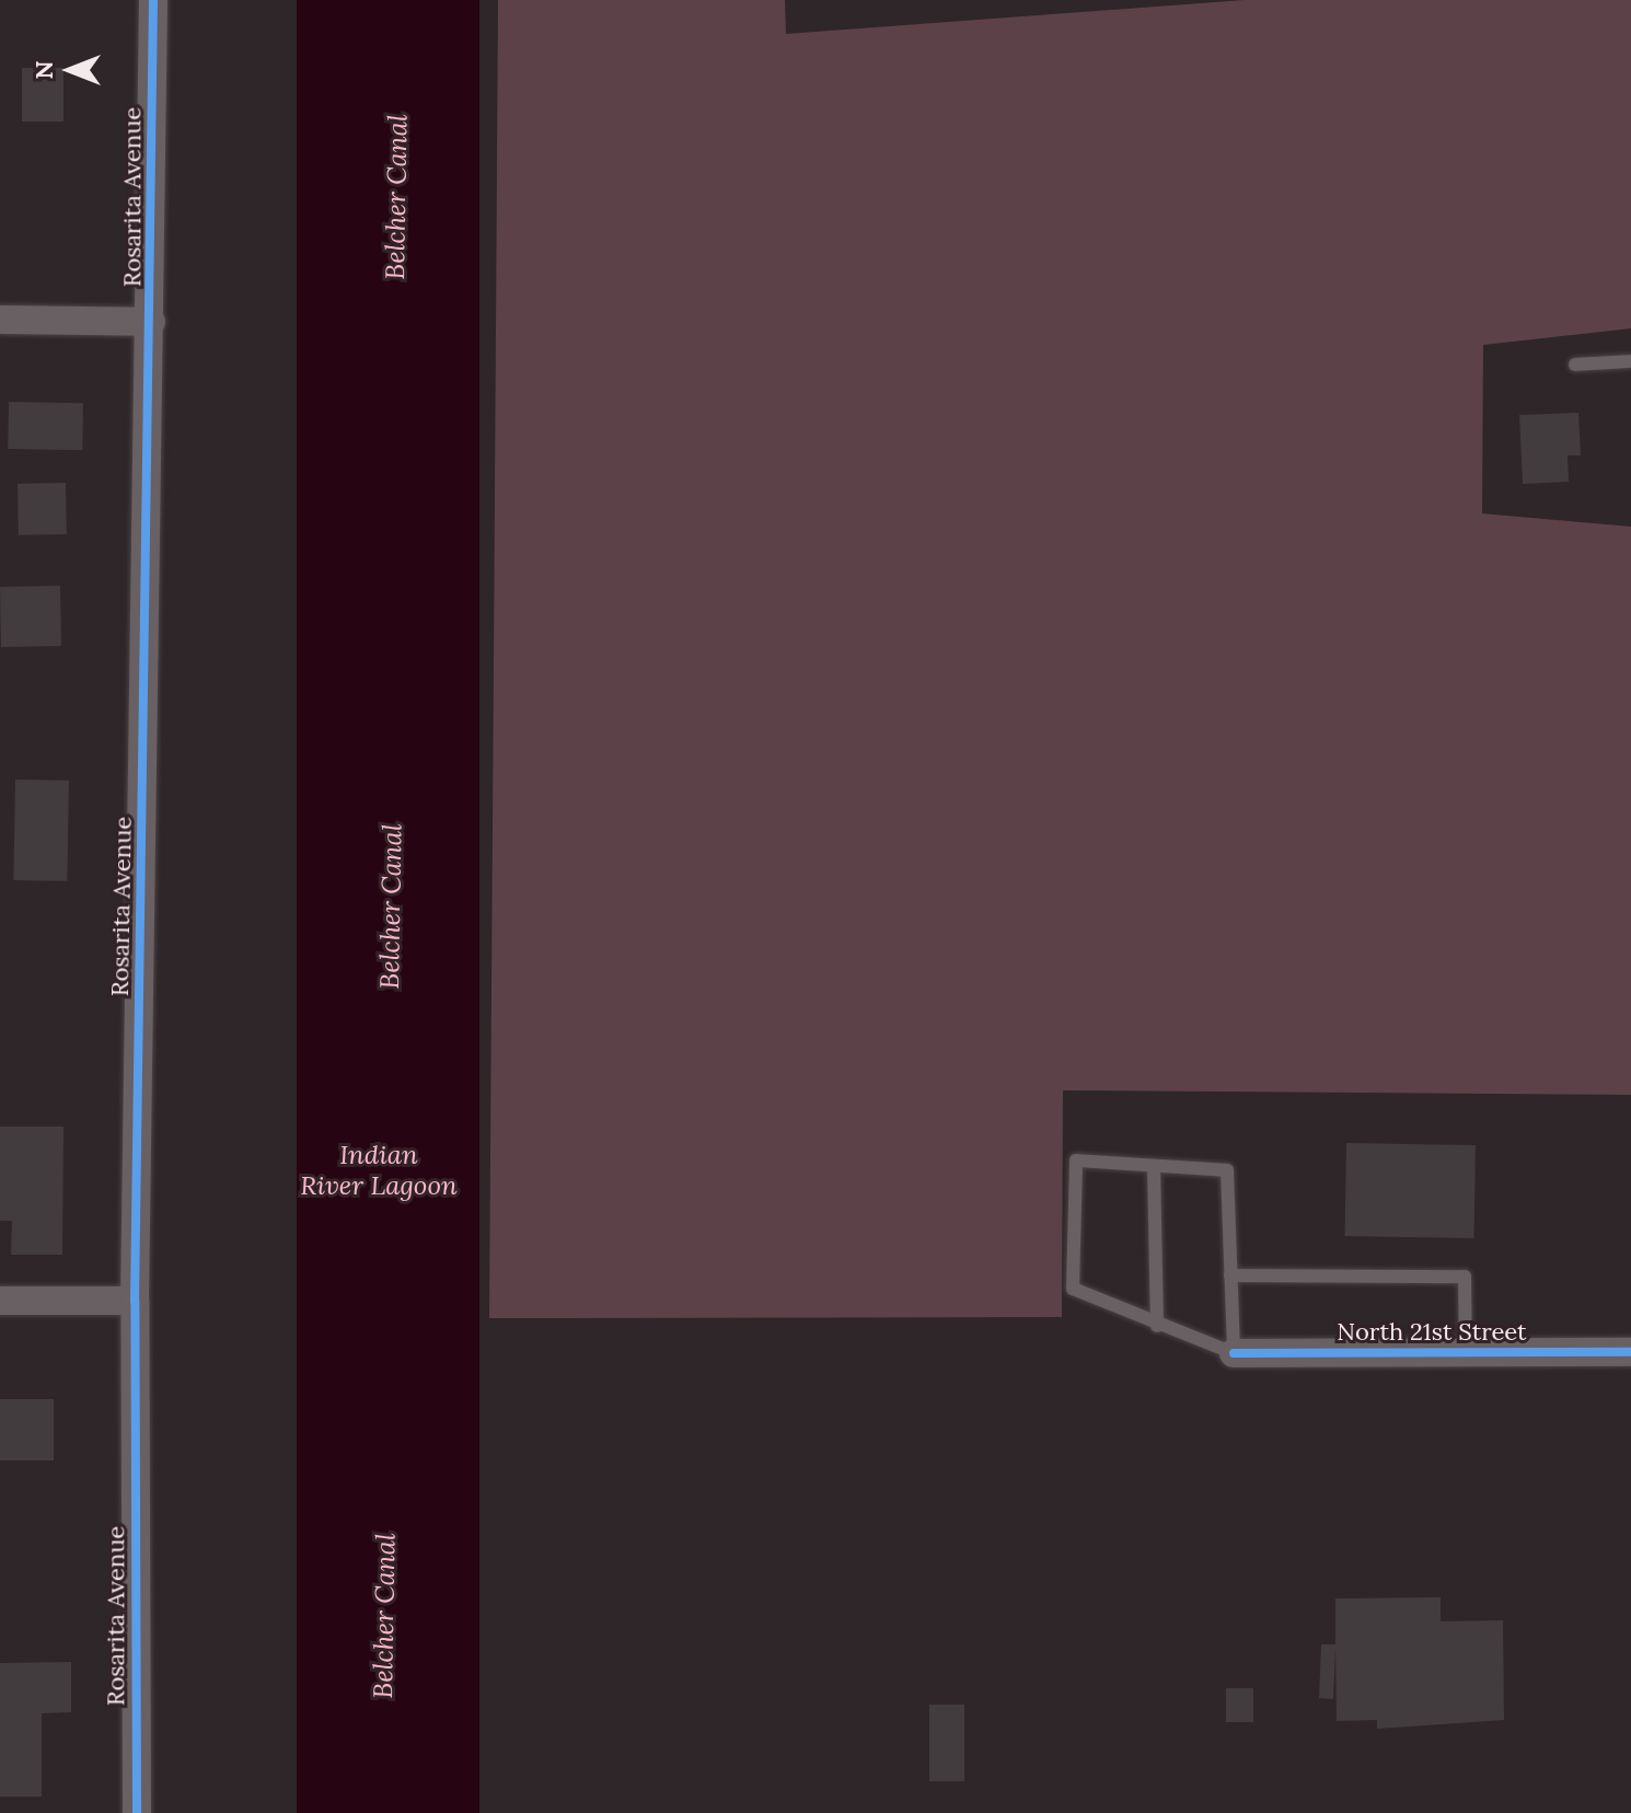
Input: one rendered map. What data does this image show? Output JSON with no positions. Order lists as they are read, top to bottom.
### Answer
{
  "streets": {
    "street": ["Rosarita Avenue", "North 21st Street"]
  },
  "water": ["Belcher Canal", "Indian River Lagoon"],
  "north": "left"
}
